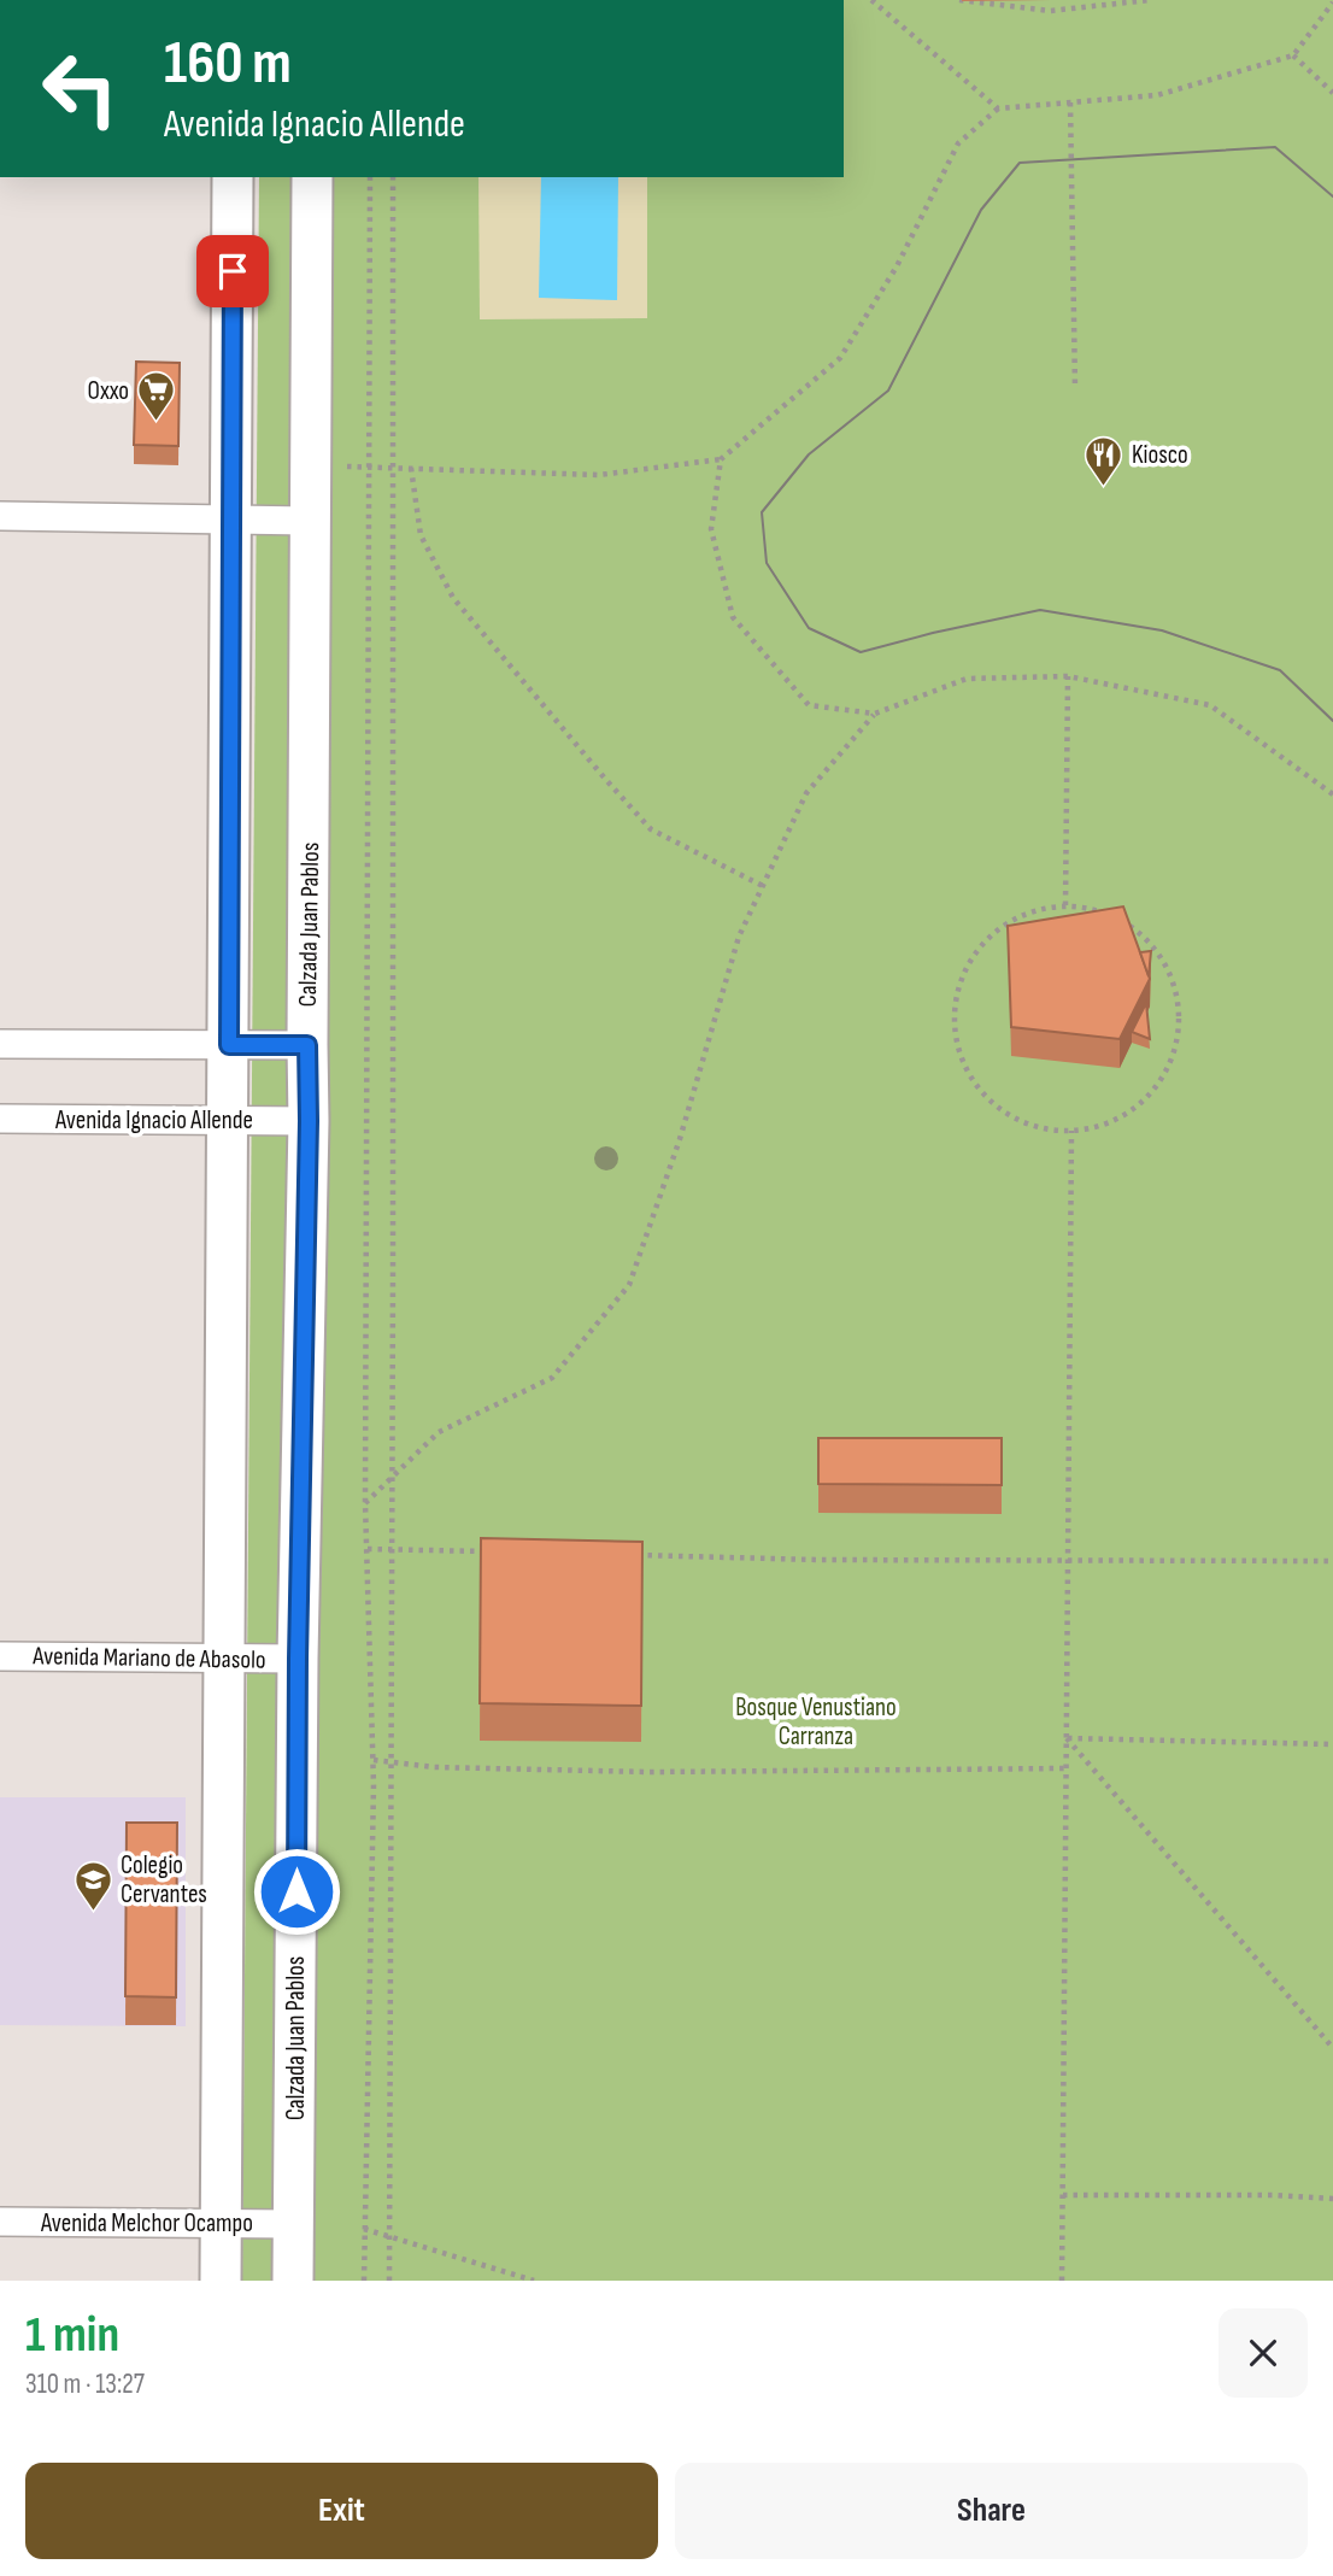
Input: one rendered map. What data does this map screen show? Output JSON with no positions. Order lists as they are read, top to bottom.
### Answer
{
  "streets": {
    "street": [
      "Calzada Juan Pablos",
      "Avenida Ignacio Allende",
      "Avenida Mariano de Abasolo",
      "Avenida Melchor Ocampo"
    ]
  },
  "crossings": [
    ["Calzada Juan Pablos", "Avenida Ignacio Allende"],
    ["Calzada Juan Pablos", "Avenida Mariano de Abasolo"],
    ["Calzada Juan Pablos", "Avenida Melchor Ocampo"]
  ],
  "parks": ["Bosque Venustiano Carranza"],
  "places": {
    "supermarket": ["Oxxo"],
    "restaurant": ["Kiosco"],
    "school or university": ["Colegio Cervantes"]
  },
  "page": {
    "turn": ["160 m", "Avenida Ignacio Allende"],
    "heading": ["1 min", "310 m · 13:27"],
    "buttons": ["Exit", "Share"]
  }
}
